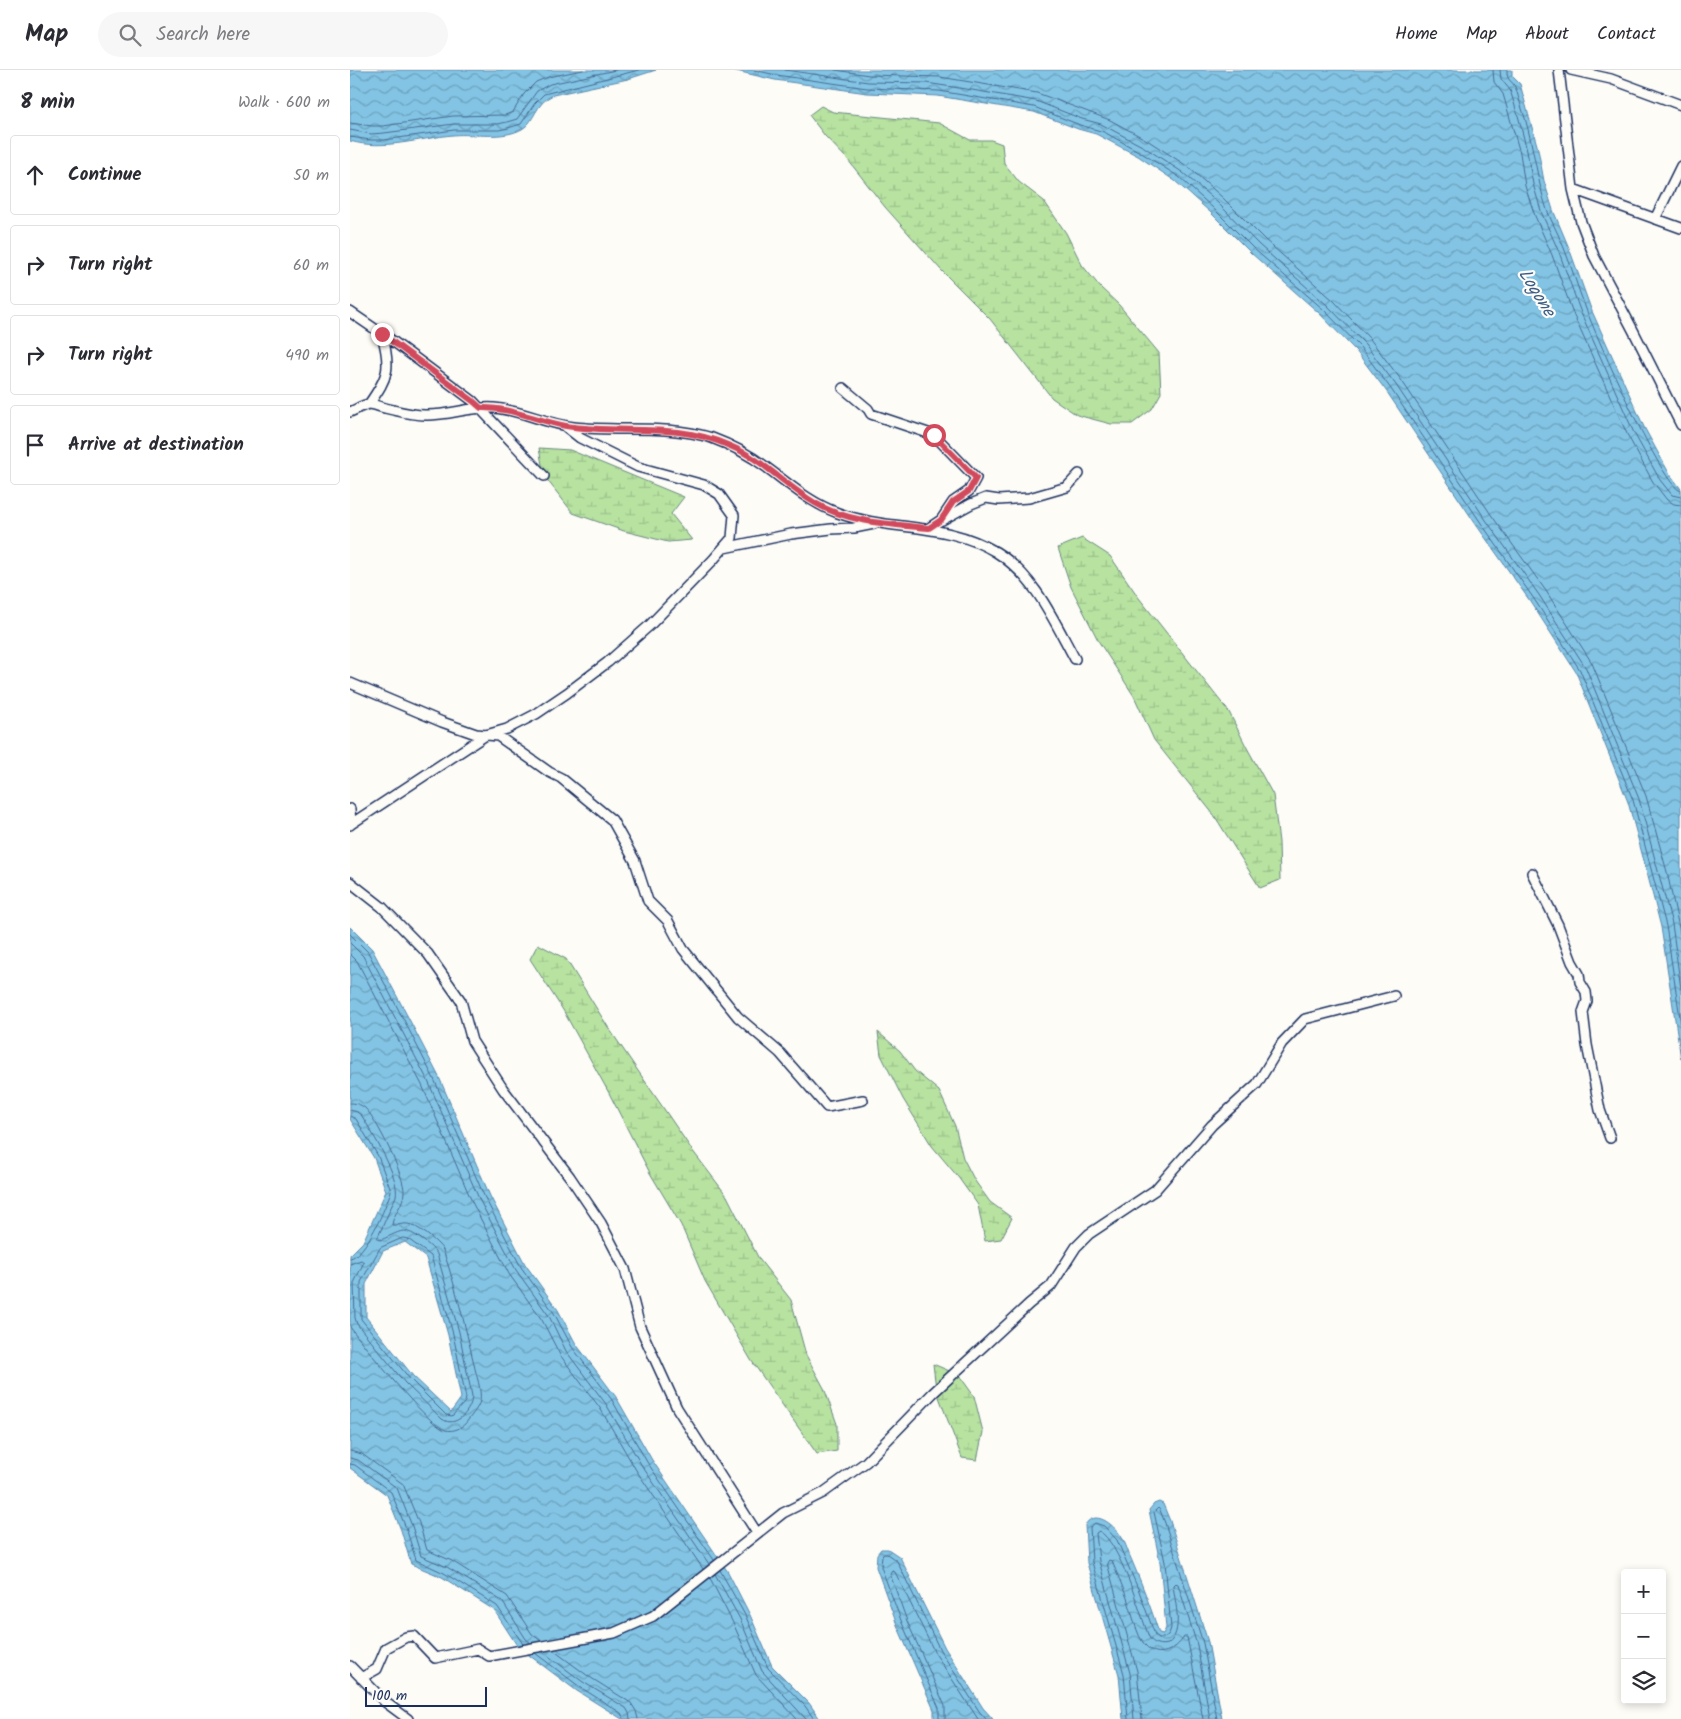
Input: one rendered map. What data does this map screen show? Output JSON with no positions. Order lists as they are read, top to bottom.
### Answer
{
  "water": ["Logone"],
  "scale_bar": "100 m",
  "page": {
    "header": "Map",
    "search": "Search here",
    "nav": [
      "Home",
      "Map",
      "About",
      "Contact"
    ],
    "heading": ["8 min", "Walk · 600 m"],
    "list": [
      ["Continue", "50 m"],
      ["Turn right", "60 m"],
      ["Turn right", "490 m"],
      "Arrive at destination"
    ],
    "map_buttons": ["+", "−"],
    "scale": "100 m"
  }
}
